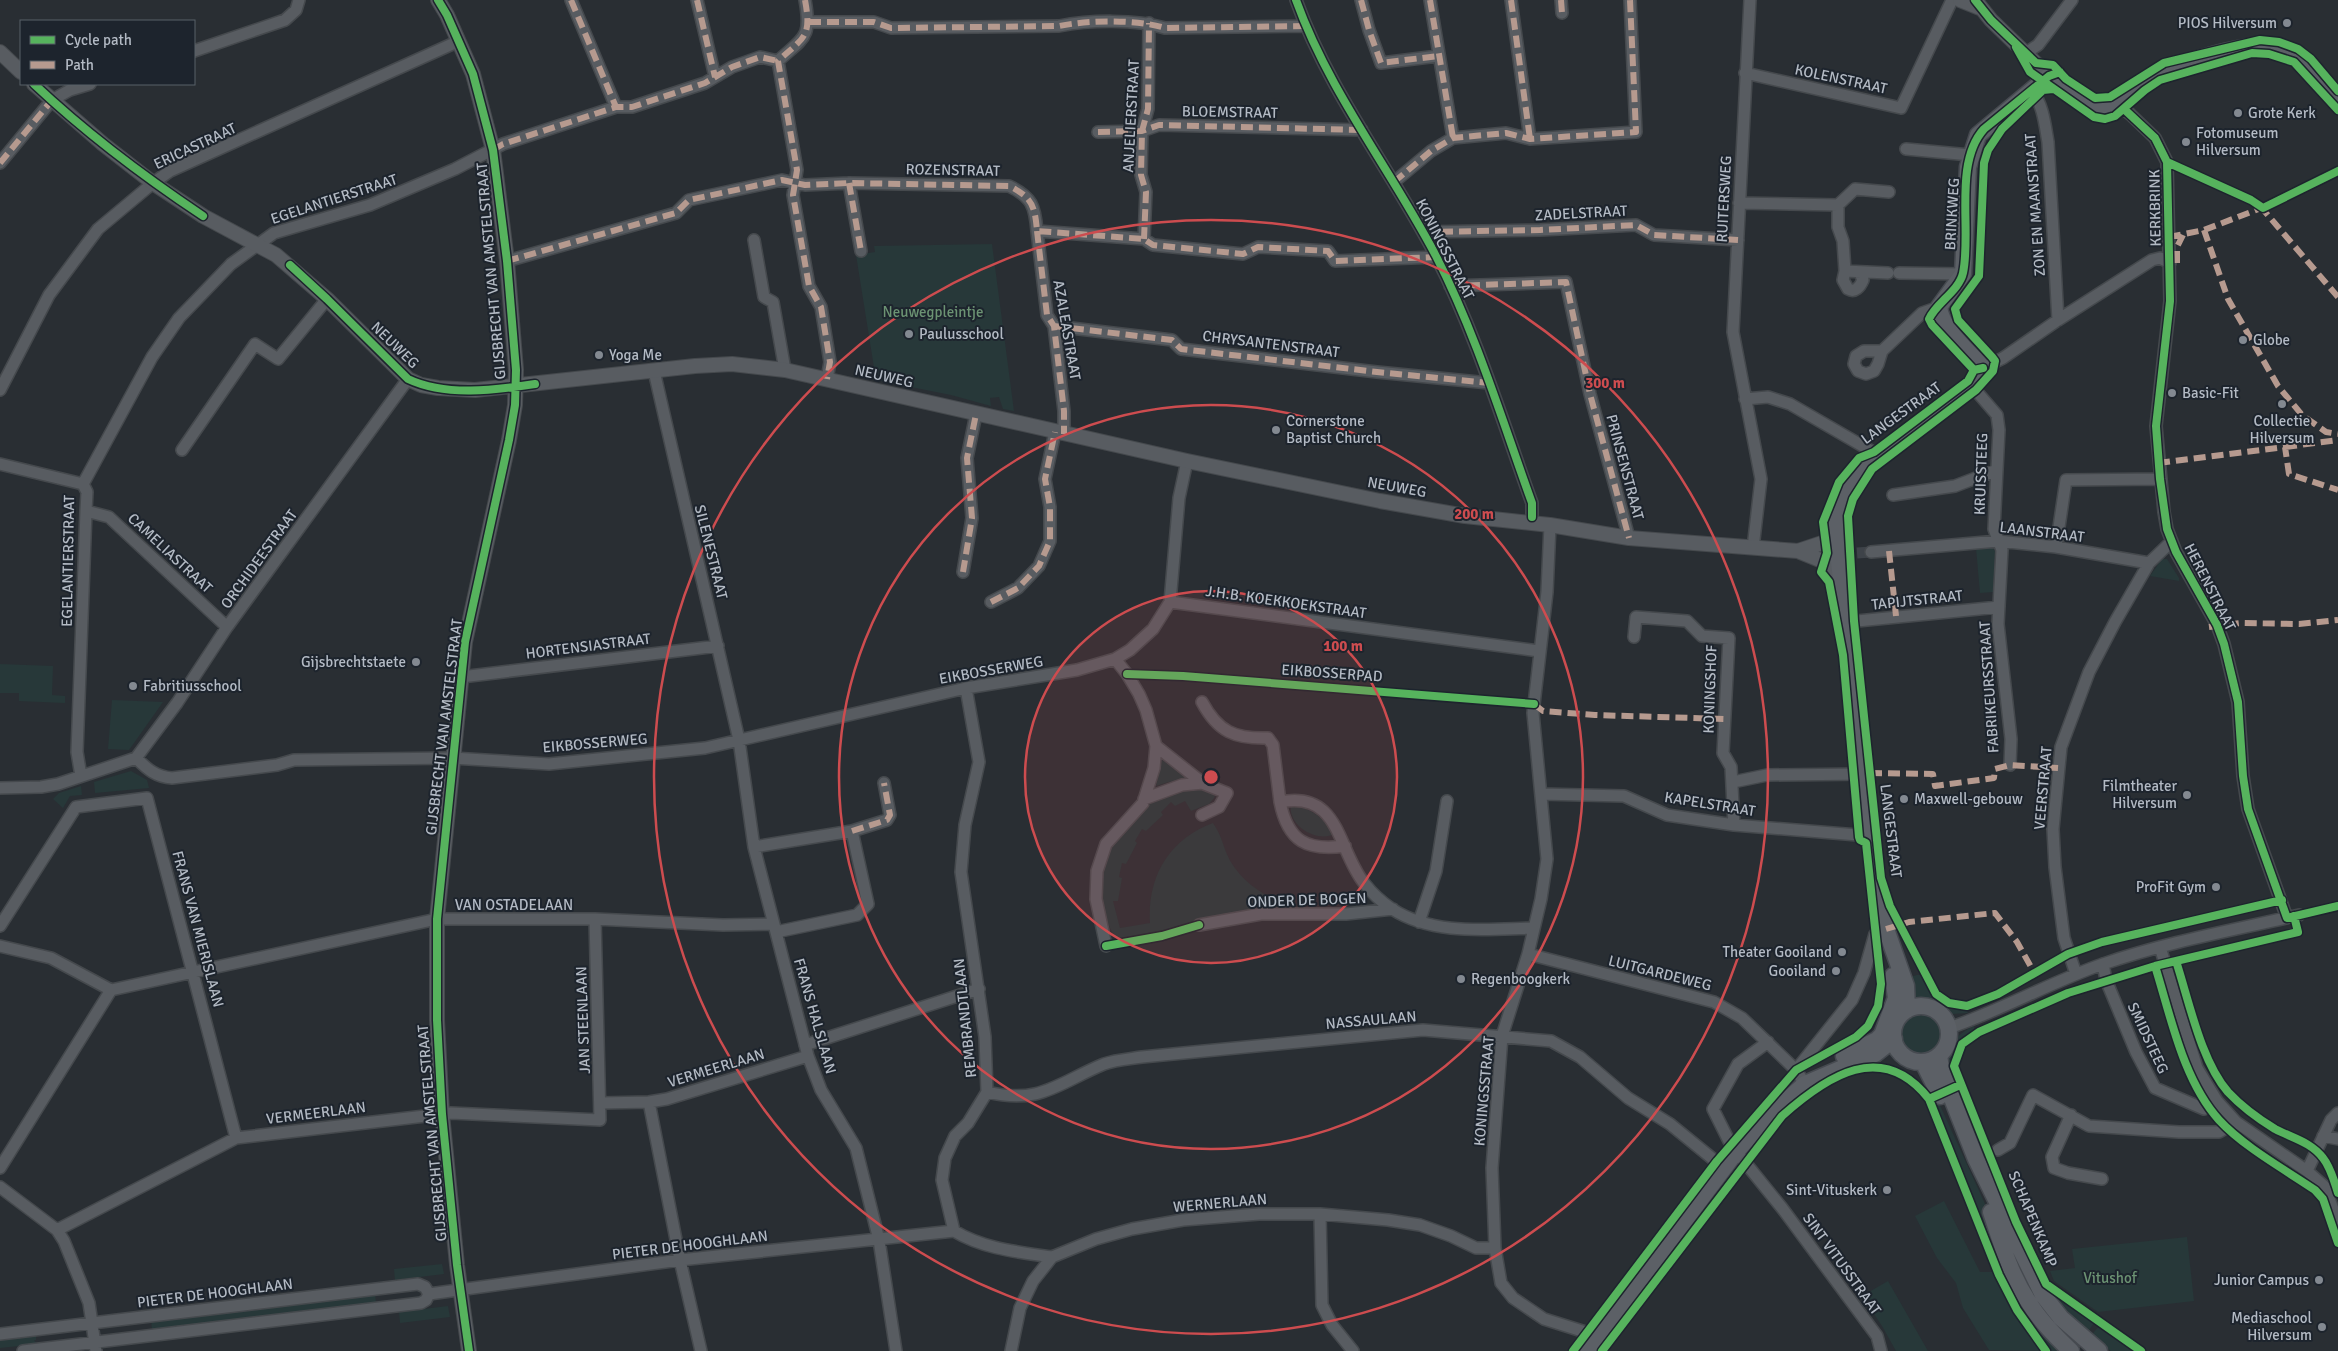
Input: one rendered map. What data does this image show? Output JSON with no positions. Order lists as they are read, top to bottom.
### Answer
{
  "streets": {
    "main road": [
      "KERKBRINK",
      "BRINKWEG",
      "LANGESTRAAT",
      "SCHAPENKAMP"
    ],
    "street": [
      "KOLENSTRAAT",
      "BLOEMSTRAAT",
      "ANJELIERSTRAAT",
      "ERICASTRAAT",
      "ROZENSTRAAT",
      "EGELANTIERSTRAAT",
      "RUITERSWEG",
      "ZON EN MAANSTRAAT",
      "ZADELSTRAAT",
      "KONINGSSTRAAT",
      "GIJSBRECHT VAN AMSTELSTRAAT",
      "AZALEASTRAAT",
      "CHRYSANTENSTRAAT",
      "NEUWEG",
      "PRINSENSTRAAT",
      "KRUISSTEEG",
      "LAANSTRAAT",
      "SILENESTRAAT",
      "CAMELIASTRAAT",
      "ORCHIDEESTRAAT",
      "HERENSTRAAT",
      "TAPIJTSTRAAT",
      "J.H.B. KOEKKOEKSTRAAT",
      "HORTENSIASTRAAT",
      "EIKBOSSERWEG",
      "FABRIKEURSSTRAAT",
      "KONINGSHOF",
      "VEERSTRAAT",
      "KAPELSTRAAT",
      "ONDER DE BOGEN",
      "VAN OSTADELAAN",
      "FRANS VAN MIERISLAAN",
      "LUITGARDEWEG",
      "FRANS HALSLAAN",
      "REMBRANDTLAAN",
      "JAN STEENLAAN",
      "NASSAULAAN",
      "SMIDSTEEG",
      "VERMEERLAAN",
      "WERNERLAAN",
      "PIETER DE HOOGHLAAN",
      "SINT VITUSSTRAAT"
    ],
    "cycle path": ["EIKBOSSERPAD"]
  },
  "crossings": [
    ["KOLENSTRAAT", "RUITERSWEG"],
    ["BLOEMSTRAAT", "ANJELIERSTRAAT"],
    ["BLOEMSTRAAT", "KONINGSSTRAAT"],
    ["ERICASTRAAT", "GIJSBRECHT VAN AMSTELSTRAAT"],
    ["ERICASTRAAT", "NEUWEG"],
    ["ROZENSTRAAT", "GIJSBRECHT VAN AMSTELSTRAAT"],
    ["ROZENSTRAAT", "AZALEASTRAAT"],
    ["EGELANTIERSTRAAT", "GIJSBRECHT VAN AMSTELSTRAAT"],
    ["EGELANTIERSTRAAT", "NEUWEG"],
    ["EGELANTIERSTRAAT", "CAMELIASTRAAT"],
    ["RUITERSWEG", "ZADELSTRAAT"],
    ["RUITERSWEG", "NEUWEG"],
    ["ZON EN MAANSTRAAT", "BRINKWEG"],
    ["ZON EN MAANSTRAAT", "LANGESTRAAT"],
    ["KERKBRINK", "BRINKWEG"],
    ["KERKBRINK", "LANGESTRAAT"],
    ["KERKBRINK", "HERENSTRAAT"],
    ["ZADELSTRAAT", "KONINGSSTRAAT"],
    ["KONINGSSTRAAT", "CHRYSANTENSTRAAT"],
    ["KONINGSSTRAAT", "NEUWEG"],
    ["KONINGSSTRAAT", "PRINSENSTRAAT"],
    ["KONINGSSTRAAT", "J.H.B. KOEKKOEKSTRAAT"],
    ["KONINGSSTRAAT", "KAPELSTRAAT"],
    ["KONINGSSTRAAT", "LUITGARDEWEG"],
    ["KONINGSSTRAAT", "NASSAULAAN"],
    ["KONINGSSTRAAT", "WERNERLAAN"],
    ["GIJSBRECHT VAN AMSTELSTRAAT", "NEUWEG"],
    ["GIJSBRECHT VAN AMSTELSTRAAT", "HORTENSIASTRAAT"],
    ["GIJSBRECHT VAN AMSTELSTRAAT", "EIKBOSSERWEG"],
    ["GIJSBRECHT VAN AMSTELSTRAAT", "VAN OSTADELAAN"],
    ["GIJSBRECHT VAN AMSTELSTRAAT", "VERMEERLAAN"],
    ["GIJSBRECHT VAN AMSTELSTRAAT", "PIETER DE HOOGHLAAN"],
    ["AZALEASTRAAT", "CHRYSANTENSTRAAT"],
    ["AZALEASTRAAT", "NEUWEG"],
    ["NEUWEG", "LANGESTRAAT"],
    ["NEUWEG", "PRINSENSTRAAT"],
    ["NEUWEG", "SILENESTRAAT"],
    ["NEUWEG", "ORCHIDEESTRAAT"],
    ["LANGESTRAAT", "KRUISSTEEG"],
    ["LANGESTRAAT", "HERENSTRAAT"],
    ["LANGESTRAAT", "TAPIJTSTRAAT"],
    ["LANGESTRAAT", "KONINGSHOF"],
    ["LANGESTRAAT", "KAPELSTRAAT"],
    ["LANGESTRAAT", "SCHAPENKAMP"],
    ["KRUISSTEEG", "LAANSTRAAT"],
    ["KRUISSTEEG", "TAPIJTSTRAAT"],
    ["KRUISSTEEG", "FABRIKEURSSTRAAT"],
    ["LAANSTRAAT", "HERENSTRAAT"],
    ["LAANSTRAAT", "VEERSTRAAT"],
    ["SILENESTRAAT", "HORTENSIASTRAAT"],
    ["SILENESTRAAT", "EIKBOSSERWEG"],
    ["SILENESTRAAT", "FRANS HALSLAAN"],
    ["CAMELIASTRAAT", "ORCHIDEESTRAAT"],
    ["ORCHIDEESTRAAT", "EIKBOSSERWEG"],
    ["HERENSTRAAT", "VEERSTRAAT"],
    ["TAPIJTSTRAAT", "FABRIKEURSSTRAAT"],
    ["J.H.B. KOEKKOEKSTRAAT", "EIKBOSSERWEG"],
    ["EIKBOSSERWEG", "FRANS HALSLAAN"],
    ["EIKBOSSERWEG", "REMBRANDTLAAN"],
    ["KONINGSHOF", "KAPELSTRAAT"],
    ["VAN OSTADELAAN", "FRANS VAN MIERISLAAN"],
    ["VAN OSTADELAAN", "FRANS HALSLAAN"],
    ["VAN OSTADELAAN", "JAN STEENLAAN"],
    ["FRANS VAN MIERISLAAN", "VERMEERLAAN"],
    ["LUITGARDEWEG", "SINT VITUSSTRAAT"],
    ["FRANS HALSLAAN", "VERMEERLAAN"],
    ["FRANS HALSLAAN", "PIETER DE HOOGHLAAN"],
    ["REMBRANDTLAAN", "NASSAULAAN"],
    ["REMBRANDTLAAN", "VERMEERLAAN"],
    ["REMBRANDTLAAN", "PIETER DE HOOGHLAAN"],
    ["JAN STEENLAAN", "VERMEERLAAN"]
  ],
  "parks": ["Neuwegpleintje", "Vitushof"],
  "places": [
    "PIOS Hilversum",
    "Grote Kerk",
    "Fotomuseum Hilversum",
    "Paulusschool",
    "Globe",
    "Yoga Me",
    "Basic-Fit",
    "Collectie Hilversum",
    "Cornerstone Baptist Church",
    "Gijsbrechtstaete",
    "Fabritiusschool",
    "Filmtheater Hilversum",
    "Maxwell-gebouw",
    "ProFit Gym",
    "Theater Gooiland",
    "Gooiland",
    "Regenboogkerk",
    "Sint-Vituskerk",
    "Junior Campus",
    "Mediaschool Hilversum"
  ],
  "legend": ["Cycle path", "Path"],
  "rings": ["300 m", "200 m", "100 m"]
}
